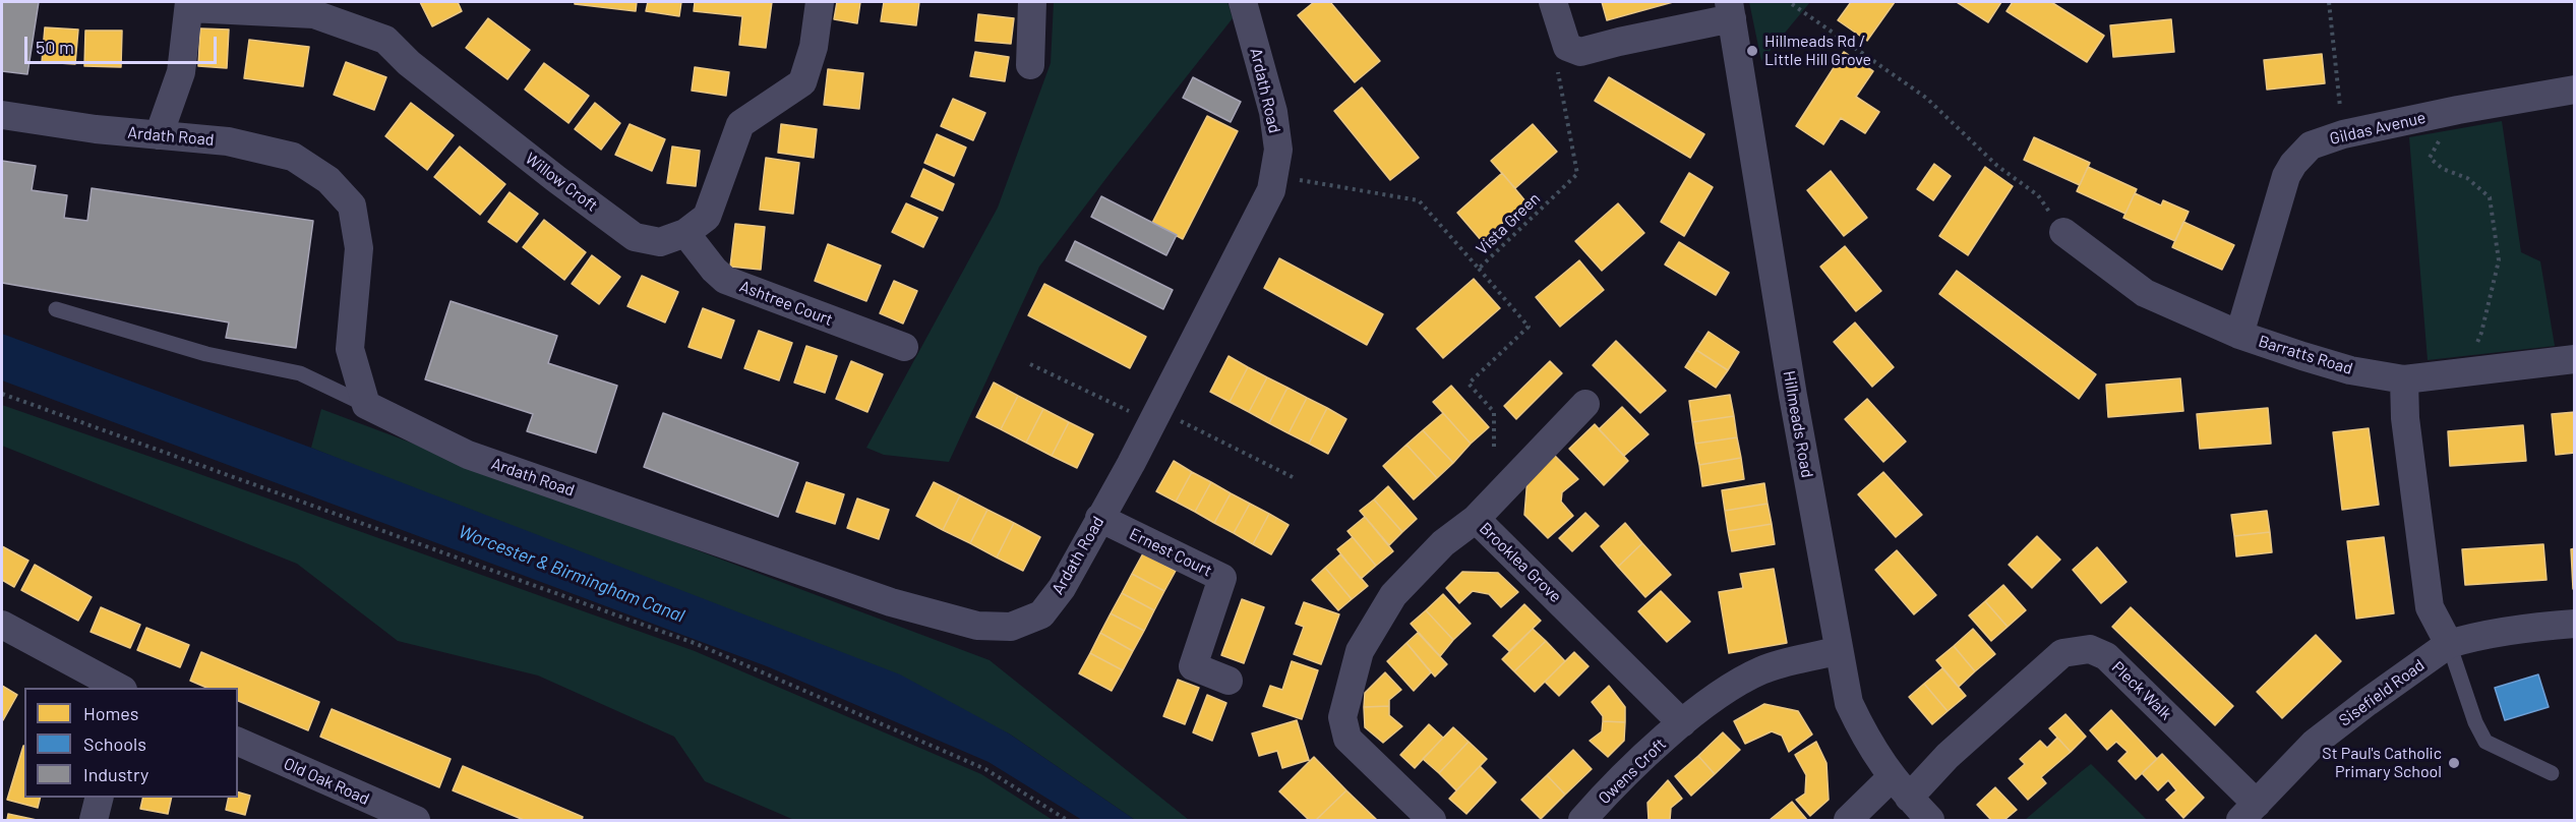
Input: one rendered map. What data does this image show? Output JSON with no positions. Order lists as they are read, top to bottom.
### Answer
{
  "streets": {
    "street": [
      "Ardath Road",
      "Gildas Avenue",
      "Willow Croft",
      "Ashtree Court",
      "Barratts Road",
      "Hillmeads Road",
      "Ernest Court",
      "Brooklea Grove",
      "Pleck Walk",
      "Sisefield Road",
      "Owens Croft",
      "Old Oak Road"
    ],
    "path": ["Vista Green"]
  },
  "crossings": [
    ["Ardath Road", "Vista Green"],
    ["Ardath Road", "Ernest Court"],
    ["Gildas Avenue", "Barratts Road"],
    ["Willow Croft", "Ashtree Court"],
    ["Hillmeads Road", "Pleck Walk"],
    ["Hillmeads Road", "Owens Croft"],
    ["Brooklea Grove", "Owens Croft"],
    ["Pleck Walk", "Sisefield Road"]
  ],
  "water": ["Worcester & Birmingham Canal"],
  "places": ["Hillmeads Rd / Little Hill Grove", "St Paul's Catholic Primary School"],
  "legend": ["Homes", "Schools", "Industry"],
  "scale_bar": "50 m"
}
